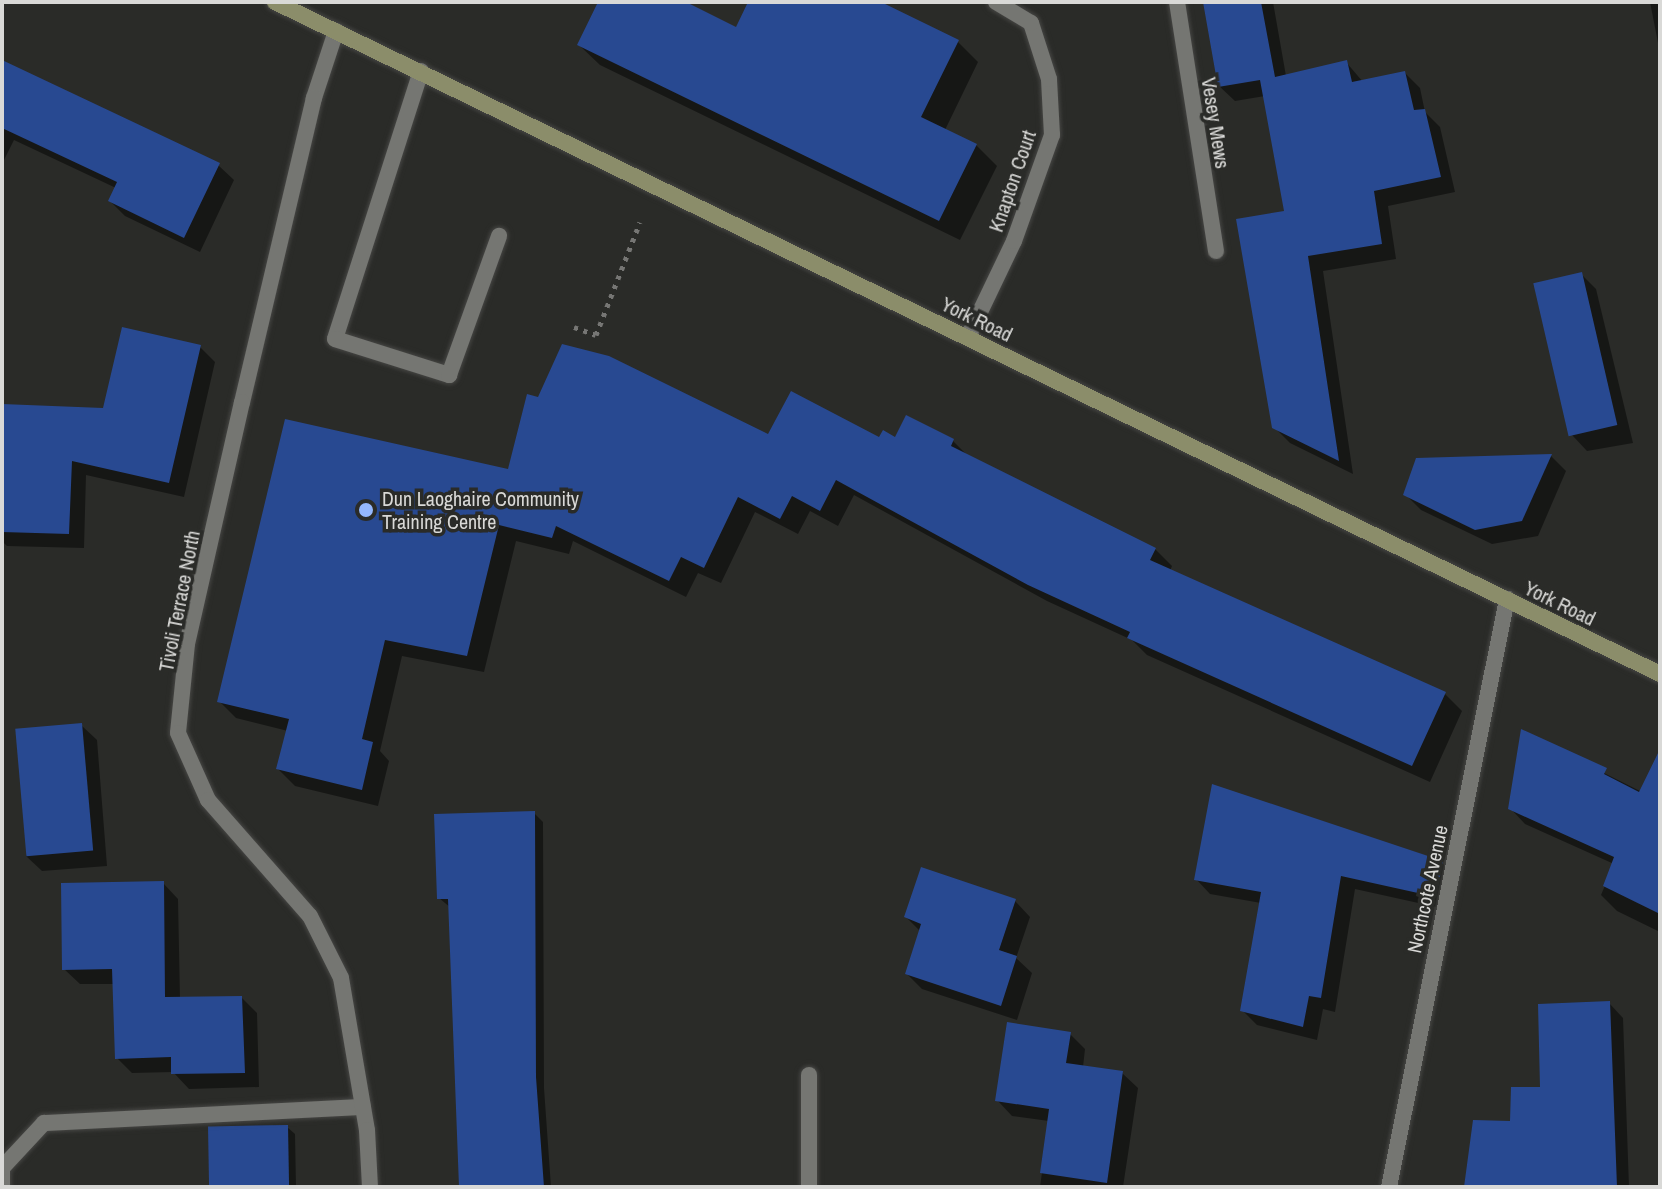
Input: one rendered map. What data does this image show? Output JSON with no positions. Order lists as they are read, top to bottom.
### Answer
{
  "streets": {
    "main road": ["York Road"],
    "street": [
      "Vesey Mews",
      "Knapton Court",
      "Tivoli Terrace North",
      "Northcote Avenue"
    ]
  },
  "crossings": [
    ["Knapton Court", "York Road"],
    ["York Road", "Tivoli Terrace North"],
    ["York Road", "Northcote Avenue"]
  ],
  "places": ["Dun Laoghaire Community Training Centre"]
}
